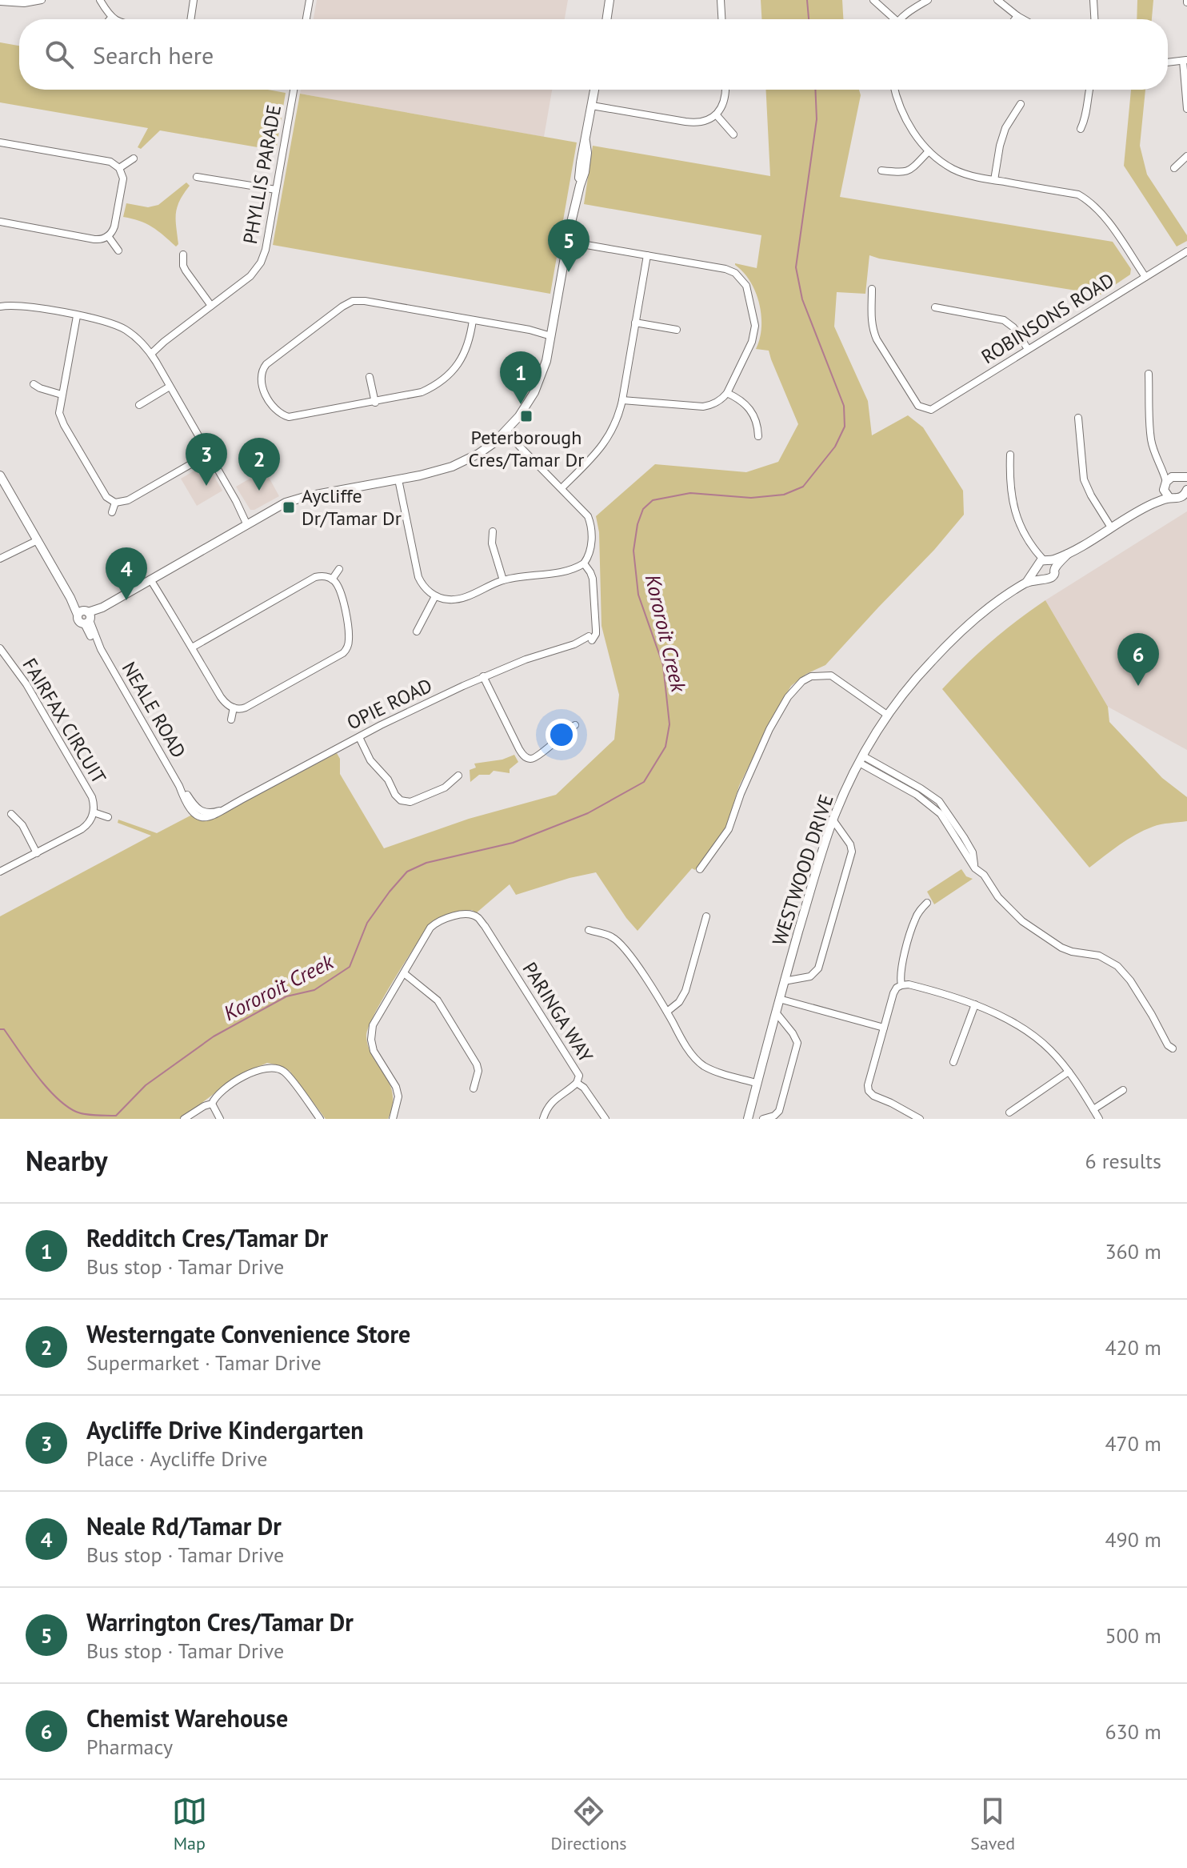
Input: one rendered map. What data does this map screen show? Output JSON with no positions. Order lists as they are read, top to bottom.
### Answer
{
  "streets": {
    "street": [
      "PHYLLIS PARADE",
      "ROBINSONS ROAD",
      "OPIE ROAD",
      "NEALE ROAD",
      "FAIRFAX CIRCUIT",
      "WESTWOOD DRIVE",
      "PARINGA WAY"
    ]
  },
  "crossings": [
    ["OPIE ROAD", "NEALE ROAD"]
  ],
  "water": ["Kororoit Creek"],
  "places": {
    "transit": ["Peterborough Cres/Tamar Dr", "Aycliffe Dr/Tamar Dr"]
  },
  "page": {
    "search": "Search here",
    "pins": [
      "5",
      "1",
      "3",
      "2",
      "4",
      "6"
    ],
    "heading": ["Nearby", "6 results"],
    "list": [
      {
        "mark": "1",
        "name": "Redditch Cres/Tamar Dr",
        "note": "Bus stop · Tamar Drive",
        "value": "360 m"
      },
      {
        "mark": "2",
        "name": "Westerngate Convenience Store",
        "note": "Supermarket · Tamar Drive",
        "value": "420 m"
      },
      {
        "mark": "3",
        "name": "Aycliffe Drive Kindergarten",
        "note": "Place · Aycliffe Drive",
        "value": "470 m"
      },
      {
        "mark": "4",
        "name": "Neale Rd/Tamar Dr",
        "note": "Bus stop · Tamar Drive",
        "value": "490 m"
      },
      {
        "mark": "5",
        "name": "Warrington Cres/Tamar Dr",
        "note": "Bus stop · Tamar Drive",
        "value": "500 m"
      },
      {
        "mark": "6",
        "name": "Chemist Warehouse",
        "note": "Pharmacy",
        "value": "630 m"
      }
    ],
    "nav": ["Map", "Directions", "Saved"]
  }
}
